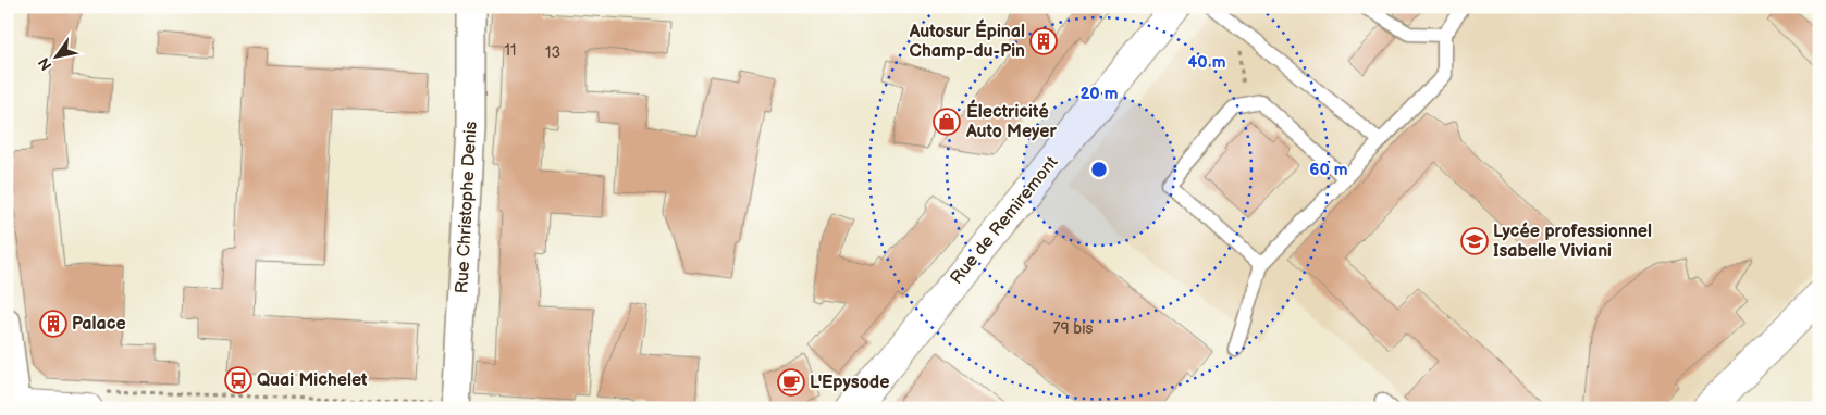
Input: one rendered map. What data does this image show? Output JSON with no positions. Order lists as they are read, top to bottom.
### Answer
{
  "streets": {
    "main road": ["Rue de Remiremont"],
    "street": ["Rue Christophe Denis"]
  },
  "places": {
    "building": ["Autosur Épinal Champ-du-Pin", "Palace"],
    "shop": ["Électricité Auto Meyer"],
    "school or university": ["Lycée professionnel Isabelle Viviani"],
    "bus stop": ["Quai Michelet"],
    "cafe": ["L'Epysode"]
  },
  "house_numbers": ["11", "13", "79 bis"],
  "north": "bottom left",
  "rings": ["40 m", "20 m", "60 m"]
}
